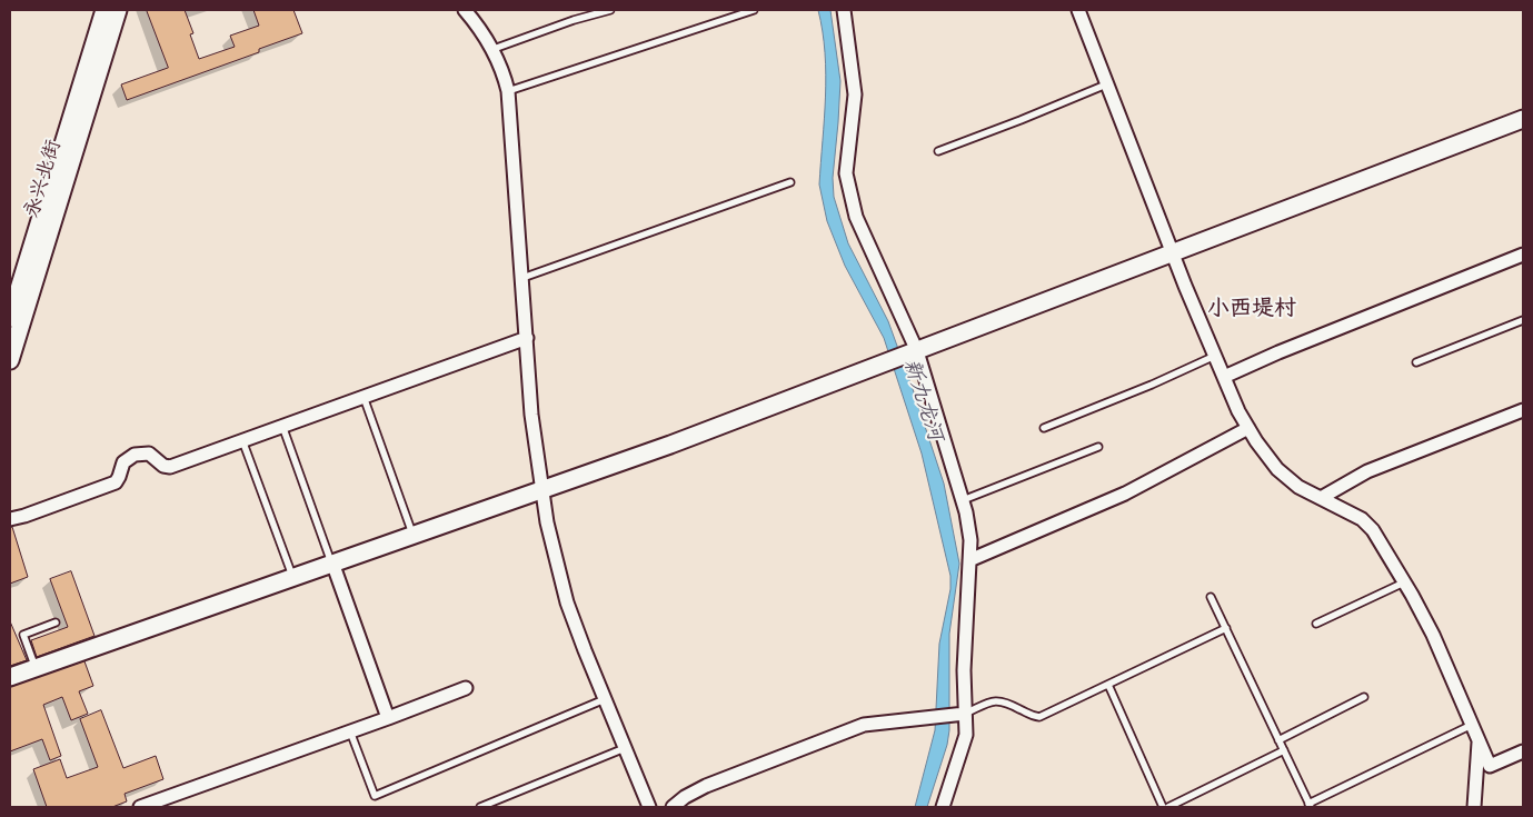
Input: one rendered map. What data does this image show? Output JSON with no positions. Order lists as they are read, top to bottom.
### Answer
{
  "streets": {
    "street": ["永兴北街"]
  },
  "districts": ["小西堤村"],
  "water": ["新九龙河"]
}
